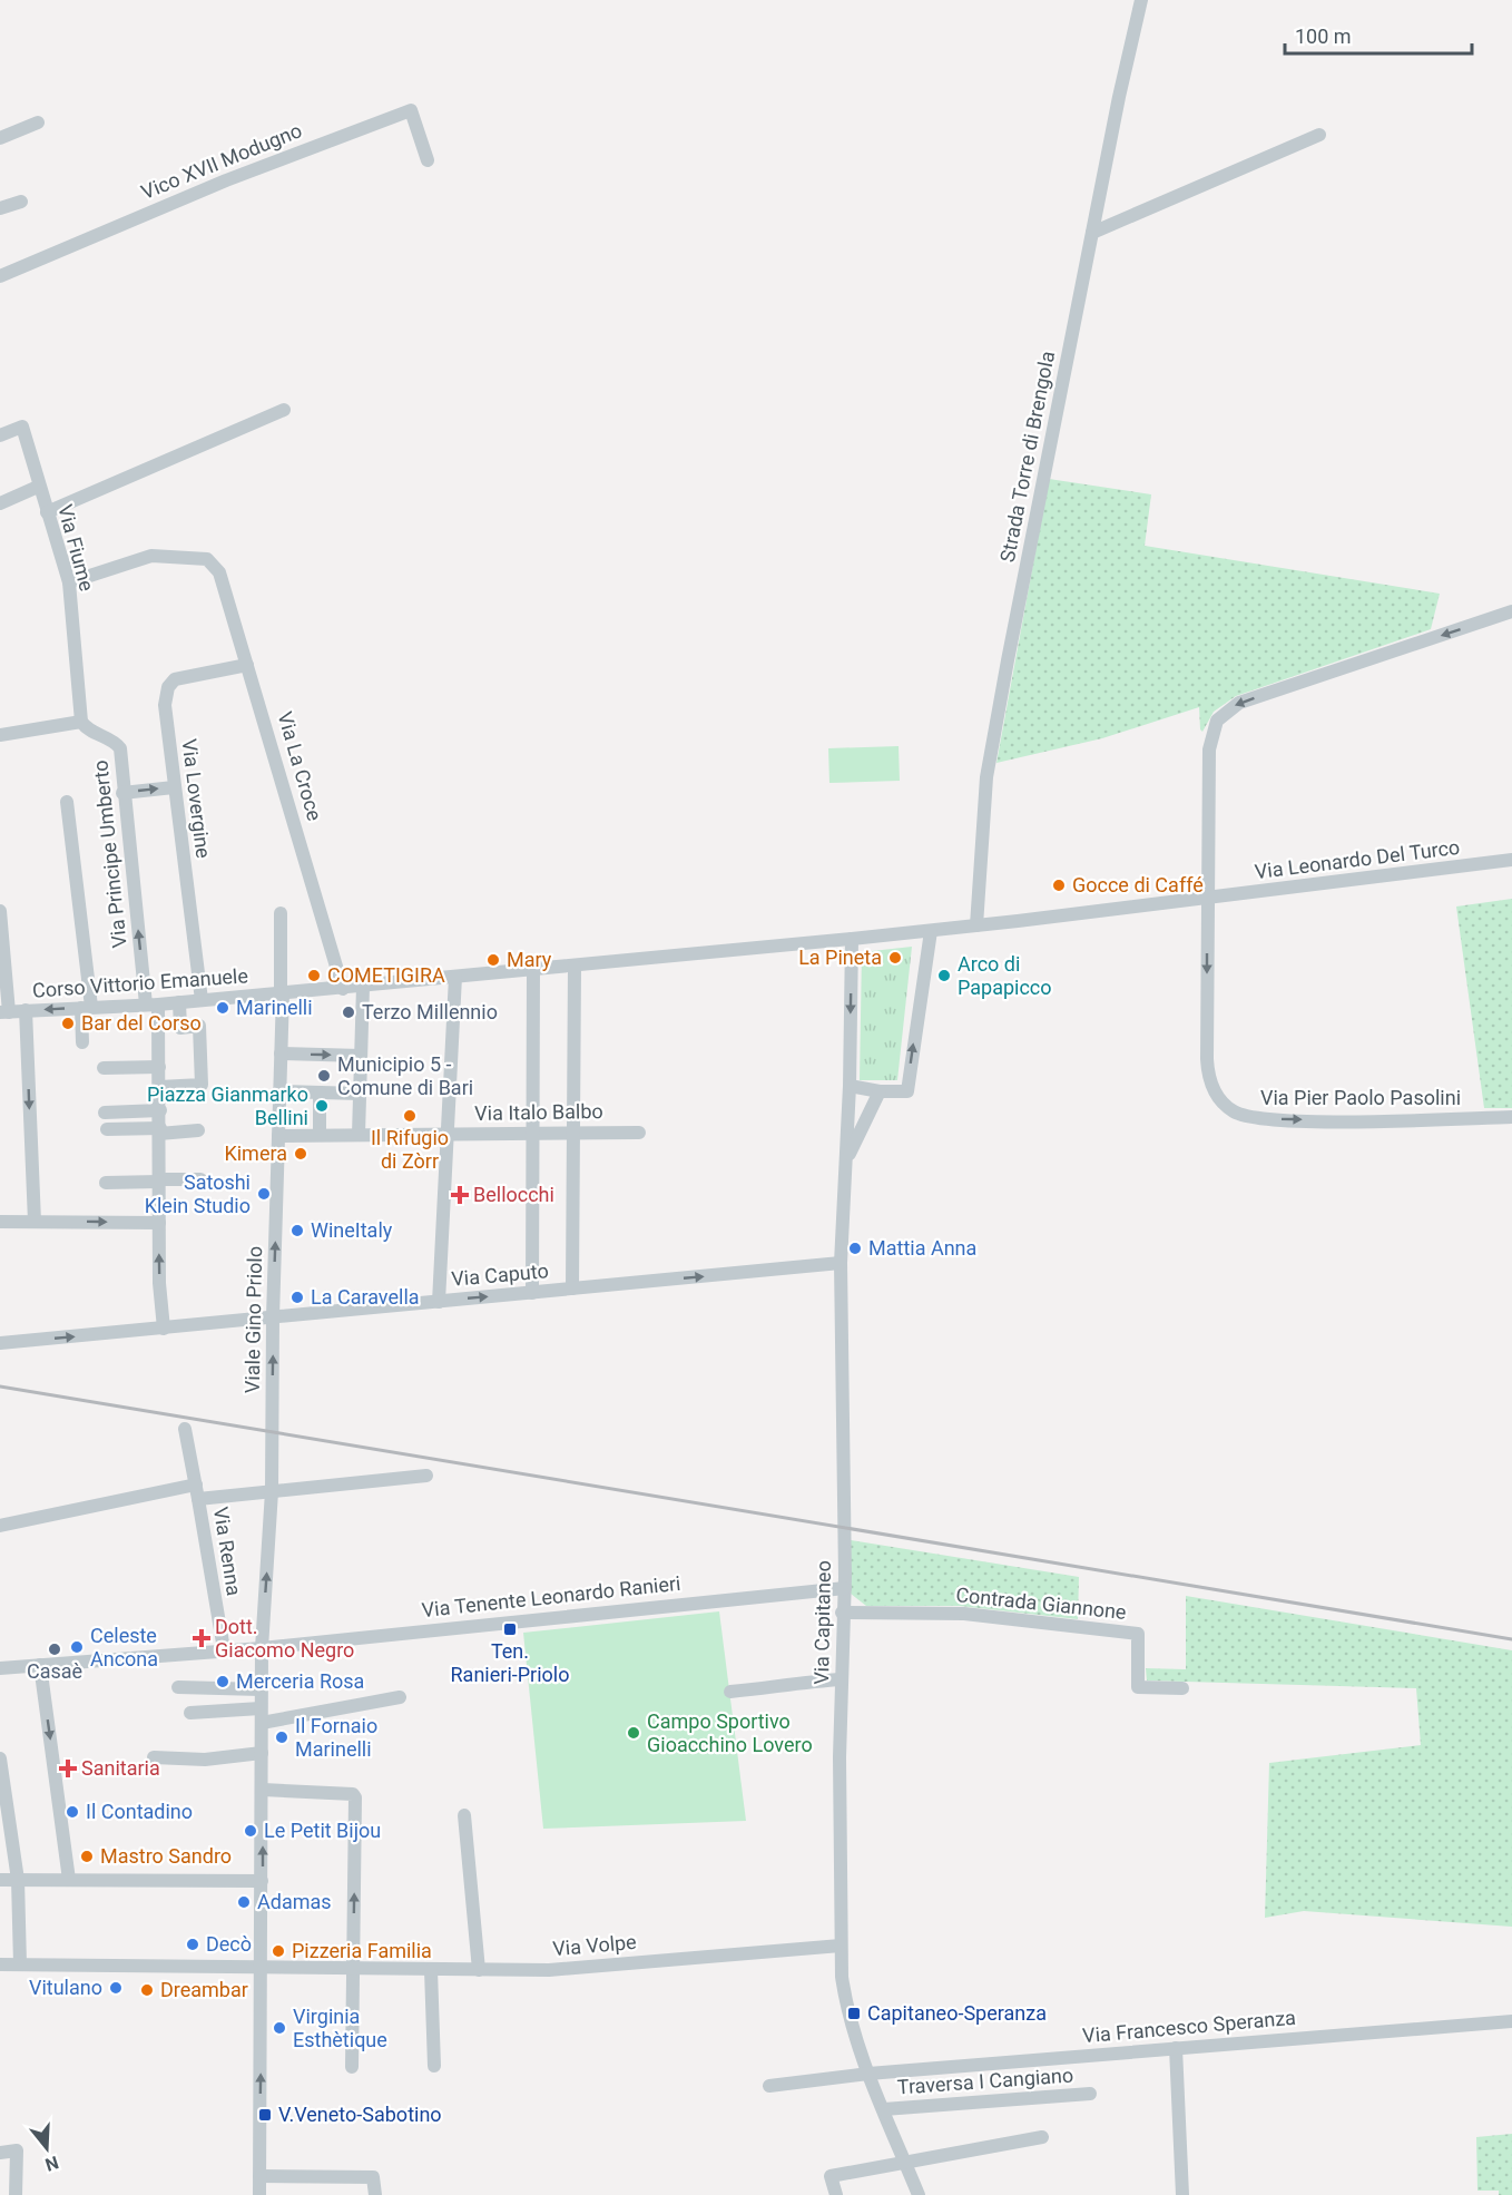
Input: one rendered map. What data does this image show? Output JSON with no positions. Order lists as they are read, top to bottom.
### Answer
{
  "streets": {
    "street": [
      "Vico XVII Modugno",
      "Strada Torre di Brengola",
      "Via Fiume",
      "Via La Croce",
      "Via Lovergine",
      "Via Principe Umberto",
      "Via Leonardo Del Turco",
      "Corso Vittorio Emanuele",
      "Via Pier Paolo Pasolini",
      "Via Italo Balbo",
      "Via Caputo",
      "Viale Gino Priolo",
      "Via Renna",
      "Via Tenente Leonardo Ranieri",
      "Contrada Giannone",
      "Via Capitaneo",
      "Via Volpe",
      "Via Francesco Speranza",
      "Traversa I Cangiano"
    ]
  },
  "crossings": [
    ["Strada Torre di Brengola", "Via Leonardo Del Turco"],
    ["Via Fiume", "Via La Croce"],
    ["Via Fiume", "Via Principe Umberto"],
    ["Via La Croce", "Via Lovergine"],
    ["Via La Croce", "Corso Vittorio Emanuele"],
    ["Via Lovergine", "Corso Vittorio Emanuele"],
    ["Via Principe Umberto", "Corso Vittorio Emanuele"],
    ["Via Principe Umberto", "Via Caputo"],
    ["Via Leonardo Del Turco", "Corso Vittorio Emanuele"],
    ["Via Leonardo Del Turco", "Via Pier Paolo Pasolini"],
    ["Via Leonardo Del Turco", "Via Capitaneo"],
    ["Corso Vittorio Emanuele", "Viale Gino Priolo"],
    ["Corso Vittorio Emanuele", "Via Capitaneo"],
    ["Via Italo Balbo", "Viale Gino Priolo"],
    ["Via Caputo", "Viale Gino Priolo"],
    ["Via Caputo", "Via Capitaneo"],
    ["Viale Gino Priolo", "Via Tenente Leonardo Ranieri"],
    ["Viale Gino Priolo", "Via Volpe"],
    ["Via Renna", "Via Tenente Leonardo Ranieri"],
    ["Via Tenente Leonardo Ranieri", "Via Capitaneo"],
    ["Contrada Giannone", "Via Capitaneo"],
    ["Via Capitaneo", "Via Volpe"],
    ["Via Capitaneo", "Via Francesco Speranza"],
    ["Via Capitaneo", "Traversa I Cangiano"]
  ],
  "one_way": ["Via Caputo", "Viale Gino Priolo"],
  "places": {
    "other": [
      "Gocce di Caffé",
      "La Pineta",
      "Mary",
      "COMETIGIRA",
      "Arco di Papapicco",
      "Marinelli",
      "Terzo Millennio",
      "Bar del Corso",
      "Municipio 5 - Comune di Bari",
      "Piazza Gianmarko Bellini",
      "Il Rifugio di Zòrr",
      "Kimera",
      "Satoshi Klein Studio",
      "WineItaly",
      "Mattia Anna",
      "La Caravella",
      "Celeste Ancona",
      "Casaè",
      "Merceria Rosa",
      "Campo Sportivo Gioacchino Lovero",
      "Il Fornaio Marinelli",
      "Il Contadino",
      "Le Petit Bijou",
      "Mastro Sandro",
      "Adamas",
      "Decò",
      "Pizzeria Familia",
      "Vitulano",
      "Dreambar",
      "Virginia Esthètique"
    ],
    "health": ["Bellocchi", "Dott. Giacomo Negro", "Sanitaria"],
    "transit": ["Ten. Ranieri-Priolo", "Capitaneo-Speranza", "V.Veneto-Sabotino"]
  },
  "scale_bar": "100 m",
  "north": "bottom"
}
